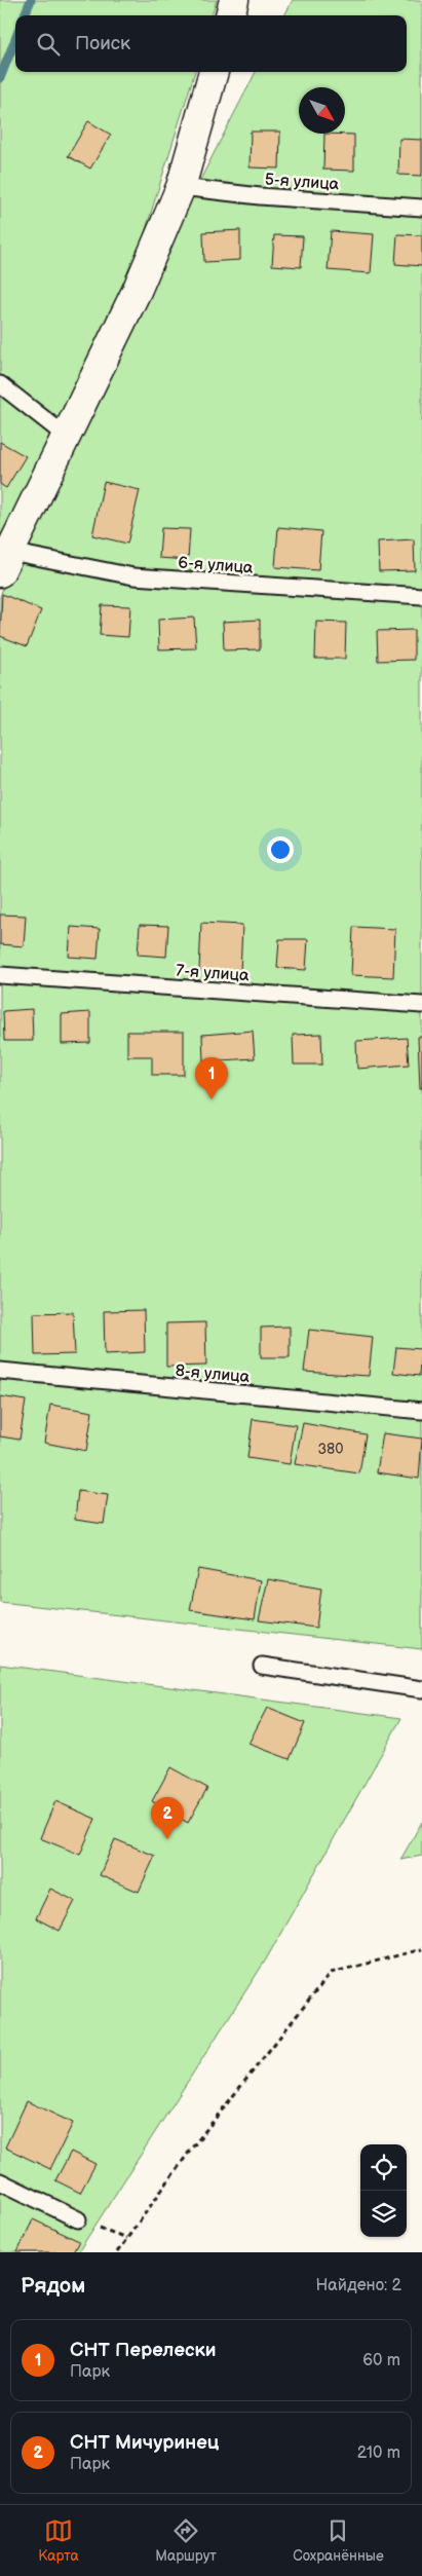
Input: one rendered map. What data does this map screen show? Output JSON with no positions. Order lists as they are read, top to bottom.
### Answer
{
  "streets": {
    "lane": [
      "5-я улица",
      "6-я улица",
      "7-я улица",
      "8-я улица"
    ]
  },
  "house_numbers": ["380"],
  "north": "bottom right",
  "page": {
    "search": "Поиск",
    "pins": ["1", "2"],
    "heading": ["Рядом", "Найдено: 2"],
    "list": [
      {
        "mark": "1",
        "name": "СНТ Перелески",
        "note": "Парк",
        "value": "60 m"
      },
      {
        "mark": "2",
        "name": "СНТ Мичуринец",
        "note": "Парк",
        "value": "210 m"
      }
    ],
    "nav": ["Карта", "Маршрут", "Сохранённые"]
  }
}
